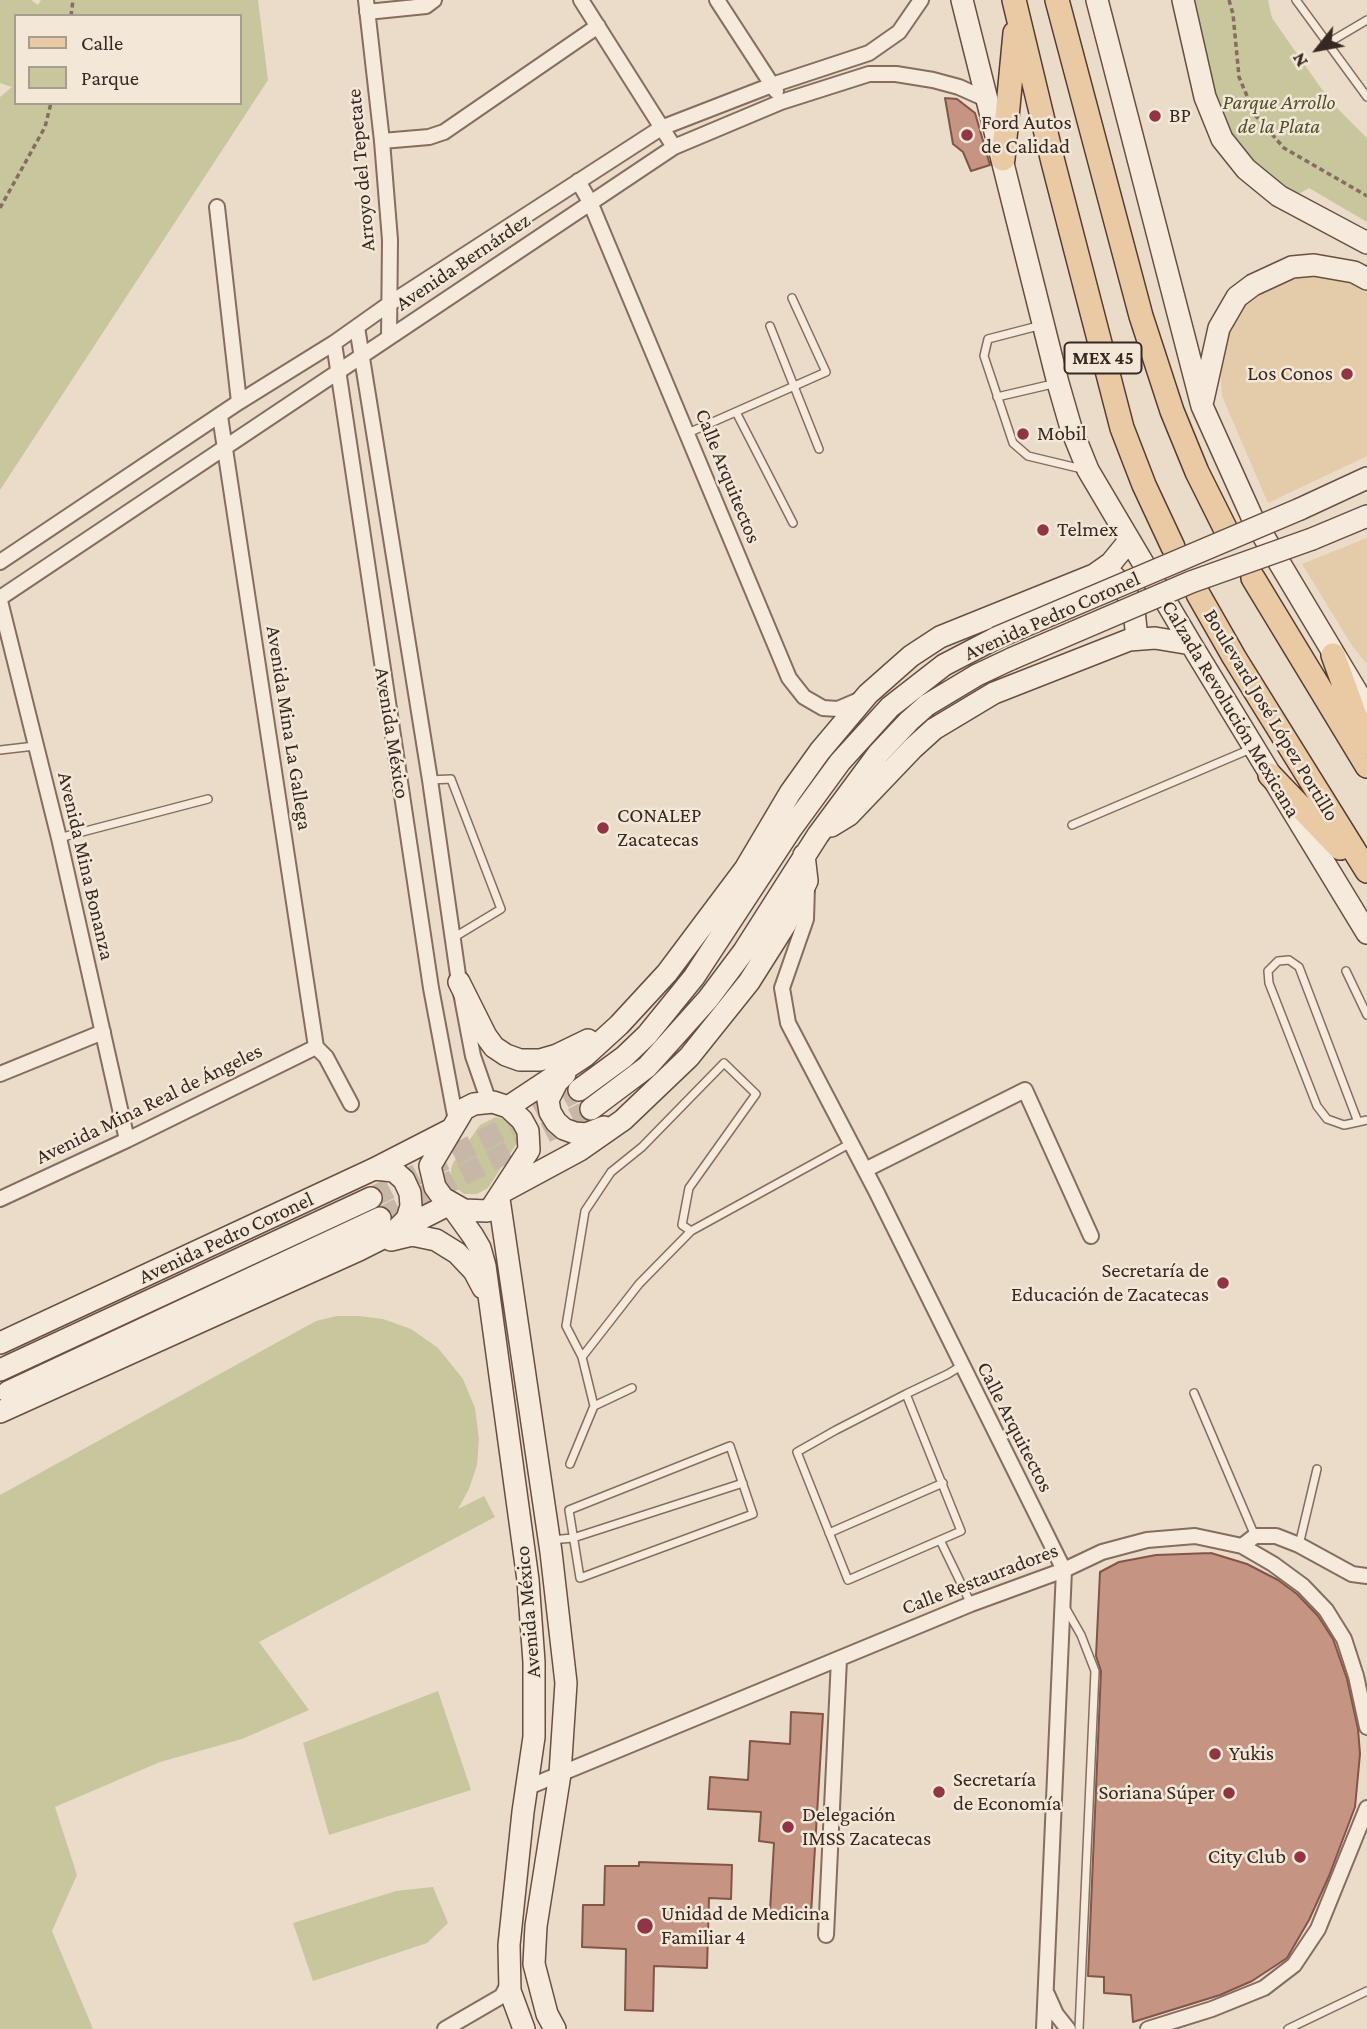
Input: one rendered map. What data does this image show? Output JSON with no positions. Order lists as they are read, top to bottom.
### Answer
{
  "streets": {
    "main road": ["MEX 45", "Boulevard José López Portillo"],
    "street": [
      "Arroyo del Tepetate",
      "Avenida Bernárdez",
      "Calle Arquitectos",
      "Avenida Pedro Coronel",
      "Calzada Revolución Mexicana",
      "Avenida Mina La Gallega",
      "Avenida México",
      "Avenida Mina Bonanza",
      "Avenida Mina Real de Ángeles",
      "Calle Restauradores"
    ]
  },
  "crossings": [
    ["Arroyo del Tepetate", "Avenida Bernárdez"],
    ["Avenida Bernárdez", "Calle Arquitectos"],
    ["Avenida Bernárdez", "Calzada Revolución Mexicana"],
    ["Avenida Bernárdez", "Avenida Mina La Gallega"],
    ["Avenida Bernárdez", "Avenida México"],
    ["Avenida Bernárdez", "Avenida Mina Bonanza"],
    ["Calle Arquitectos", "Calle Restauradores"],
    ["Avenida Pedro Coronel", "Avenida México"],
    ["Avenida Mina La Gallega", "Avenida Mina Real de Ángeles"],
    ["Avenida México", "Calle Restauradores"],
    ["Avenida Mina Bonanza", "Avenida Mina Real de Ángeles"]
  ],
  "parks": ["Parque Arrollo de la Plata"],
  "places": [
    "BP",
    "Ford Autos de Calidad",
    "Los Conos",
    "Mobil",
    "Telmex",
    "CONALEP Zacatecas",
    "Secretaría de Educación de Zacatecas",
    "Yukis",
    "Secretaría de Economía",
    "Soriana Súper",
    "Delegación IMSS Zacatecas",
    "City Club",
    "Unidad de Medicina Familiar 4"
  ],
  "legend": ["Calle", "Parque"],
  "north": "bottom left"
}
